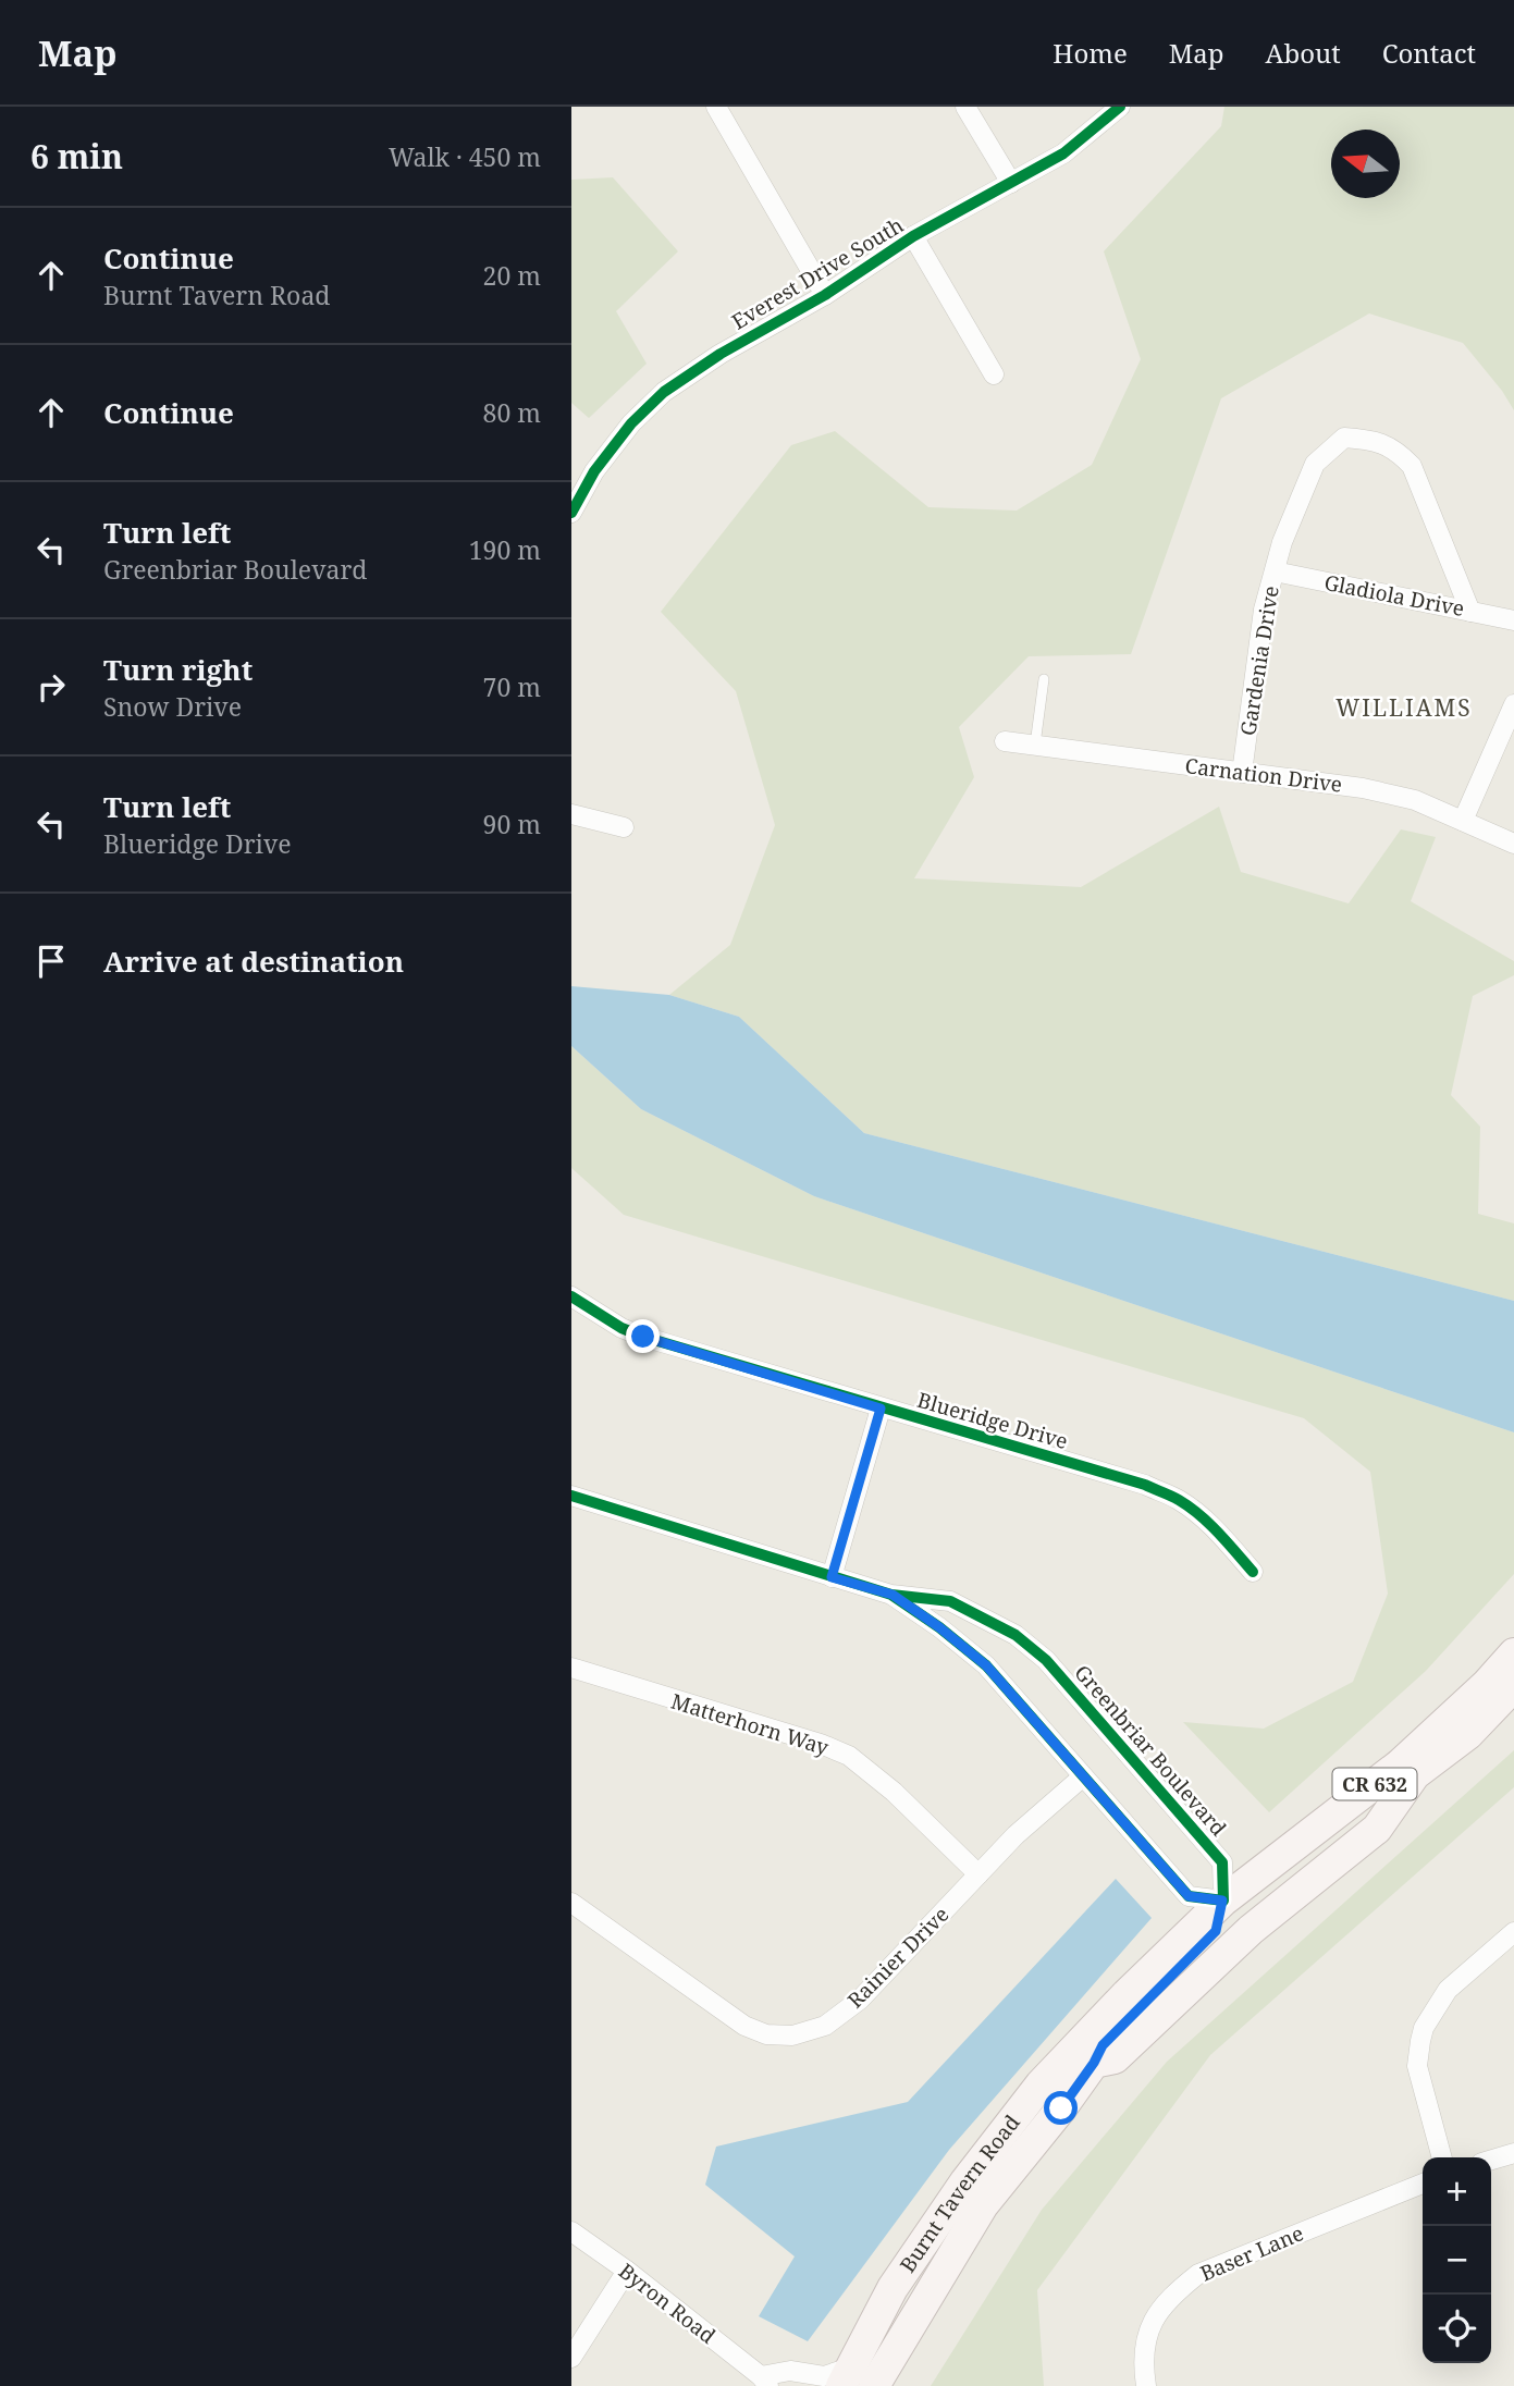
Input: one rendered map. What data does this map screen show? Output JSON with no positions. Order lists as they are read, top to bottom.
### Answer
{
  "streets": {
    "main road": ["CR 632", "Burnt Tavern Road"],
    "street": [
      "Everest Drive South",
      "Gladiola Drive",
      "Gardenia Drive",
      "Carnation Drive",
      "Blueridge Drive",
      "Matterhorn Way",
      "Greenbriar Boulevard",
      "Rainier Drive",
      "Baser Lane",
      "Byron Road"
    ]
  },
  "crossings": [
    ["Gladiola Drive", "Gardenia Drive"],
    ["Gardenia Drive", "Carnation Drive"],
    ["Matterhorn Way", "Rainier Drive"],
    ["Greenbriar Boulevard", "Rainier Drive"],
    ["Greenbriar Boulevard", "Burnt Tavern Road"],
    ["Burnt Tavern Road", "Byron Road"]
  ],
  "districts": ["WILLIAMS"],
  "north": "left",
  "page": {
    "header": "Map",
    "nav": [
      "Home",
      "Map",
      "About",
      "Contact"
    ],
    "heading": ["6 min", "Walk · 450 m"],
    "list": [
      ["Continue", "Burnt Tavern Road", "20 m"],
      ["Continue", "80 m"],
      ["Turn left", "Greenbriar Boulevard", "190 m"],
      ["Turn right", "Snow Drive", "70 m"],
      ["Turn left", "Blueridge Drive", "90 m"],
      "Arrive at destination"
    ],
    "map_buttons": ["+", "−"]
  }
}
